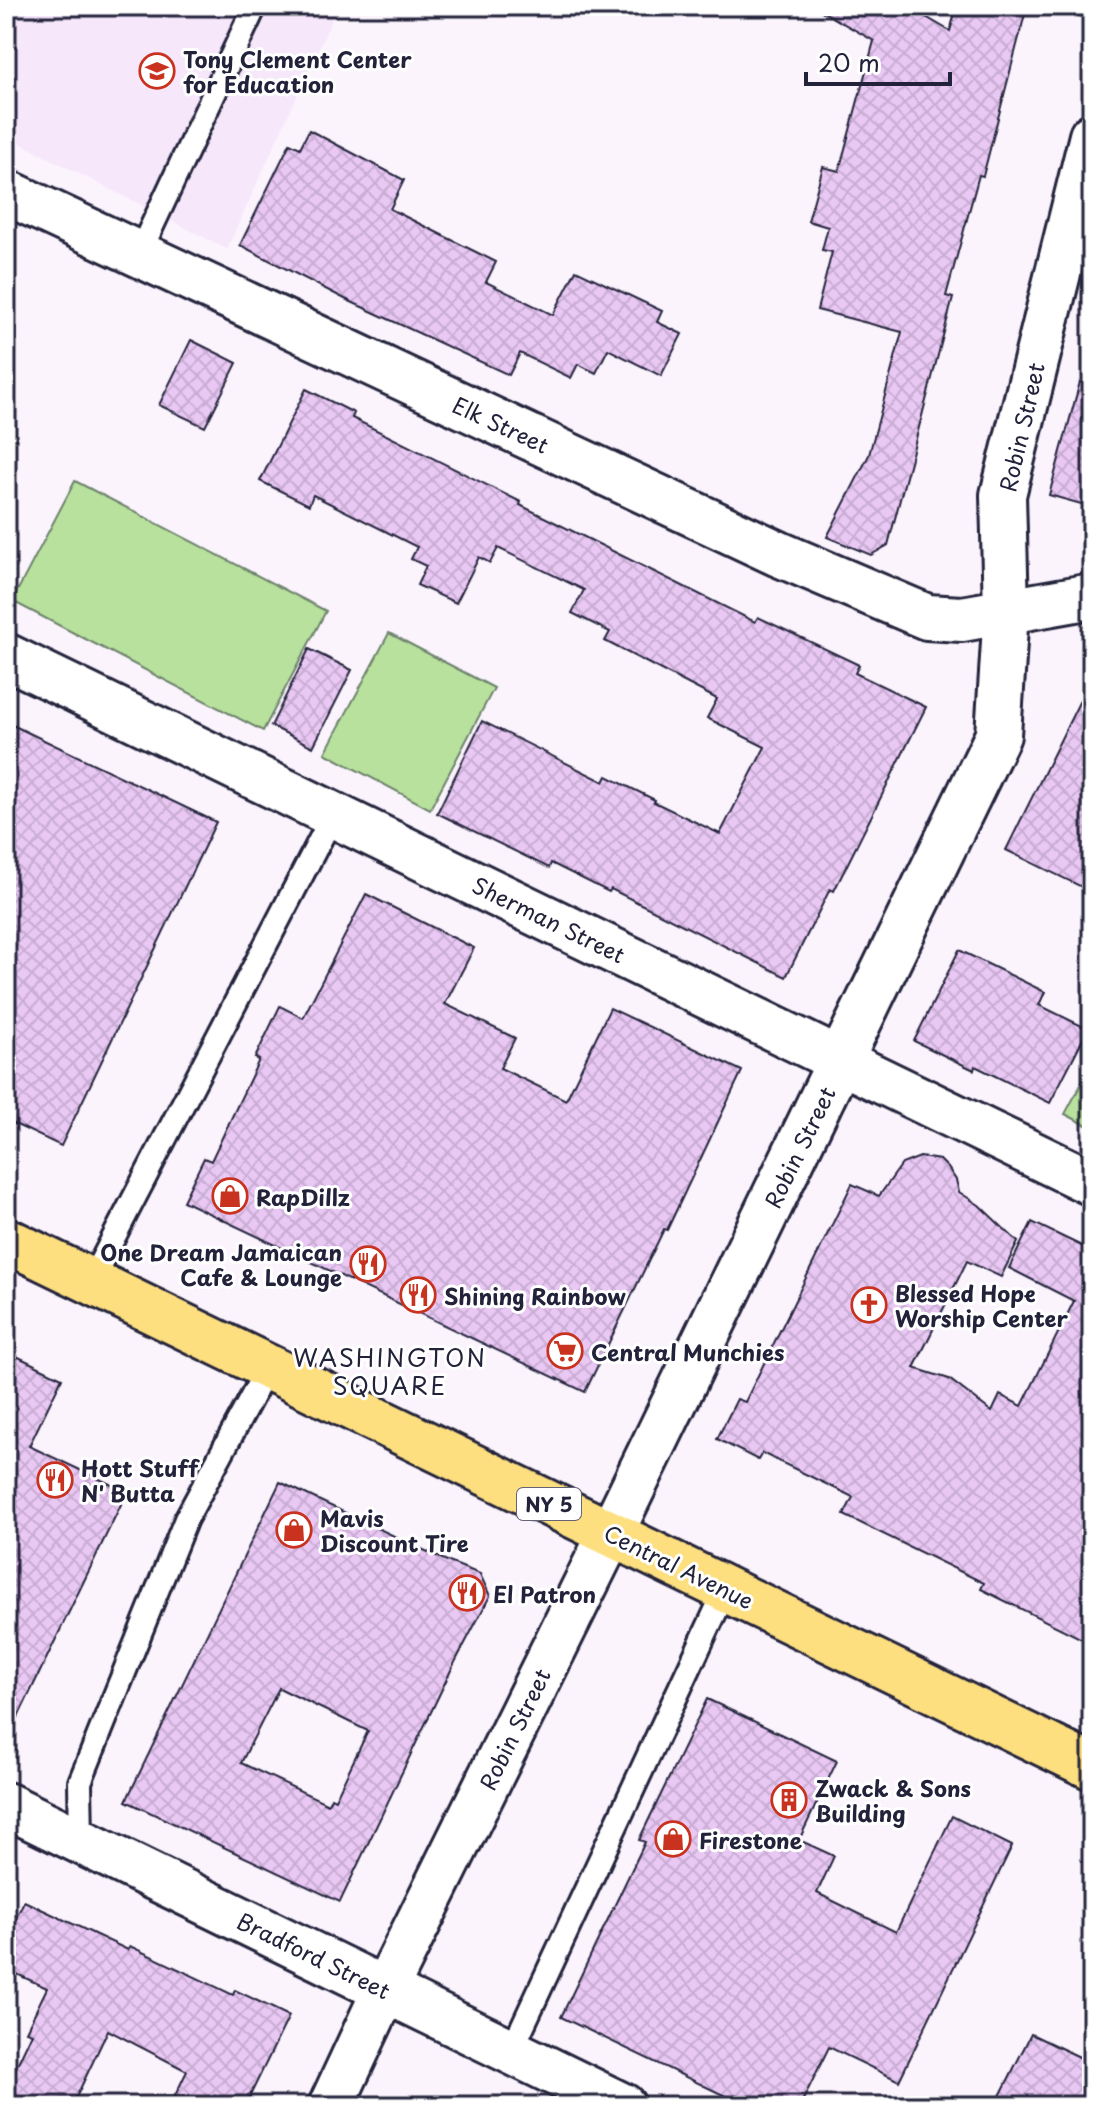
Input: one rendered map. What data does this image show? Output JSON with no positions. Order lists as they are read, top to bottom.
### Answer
{
  "streets": {
    "main road": ["NY 5", "Central Avenue"],
    "street": [
      "Elk Street",
      "Robin Street",
      "Sherman Street",
      "Bradford Street"
    ]
  },
  "crossings": [
    ["Elk Street", "Robin Street"],
    ["Robin Street", "Sherman Street"],
    ["Robin Street", "Central Avenue"],
    ["Robin Street", "Bradford Street"]
  ],
  "districts": ["WASHINGTON SQUARE"],
  "places": {
    "school or university": ["Tony Clement Center for Education"],
    "shop": ["RapDillz", "Mavis Discount Tire", "Firestone"],
    "restaurant": [
      "One Dream Jamaican Cafe & Lounge",
      "Shining Rainbow",
      "Hott Stuff N' Butta",
      "El Patron"
    ],
    "church": ["Blessed Hope Worship Center"],
    "supermarket": ["Central Munchies"],
    "building": ["Zwack & Sons Building"]
  },
  "scale_bar": "20 m"
}
